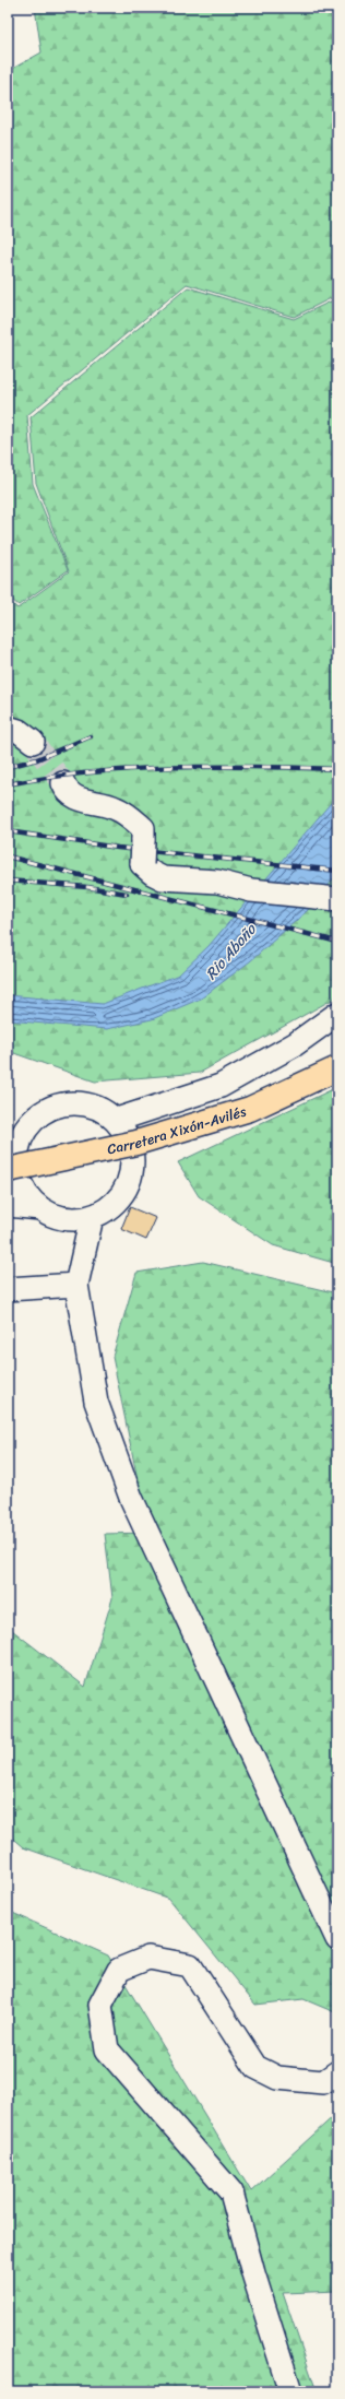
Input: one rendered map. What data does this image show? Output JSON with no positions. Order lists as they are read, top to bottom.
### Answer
{
  "streets": {
    "highway": ["Carretera Xixón-Avilés"]
  },
  "water": ["Rio Aboño"]
}
